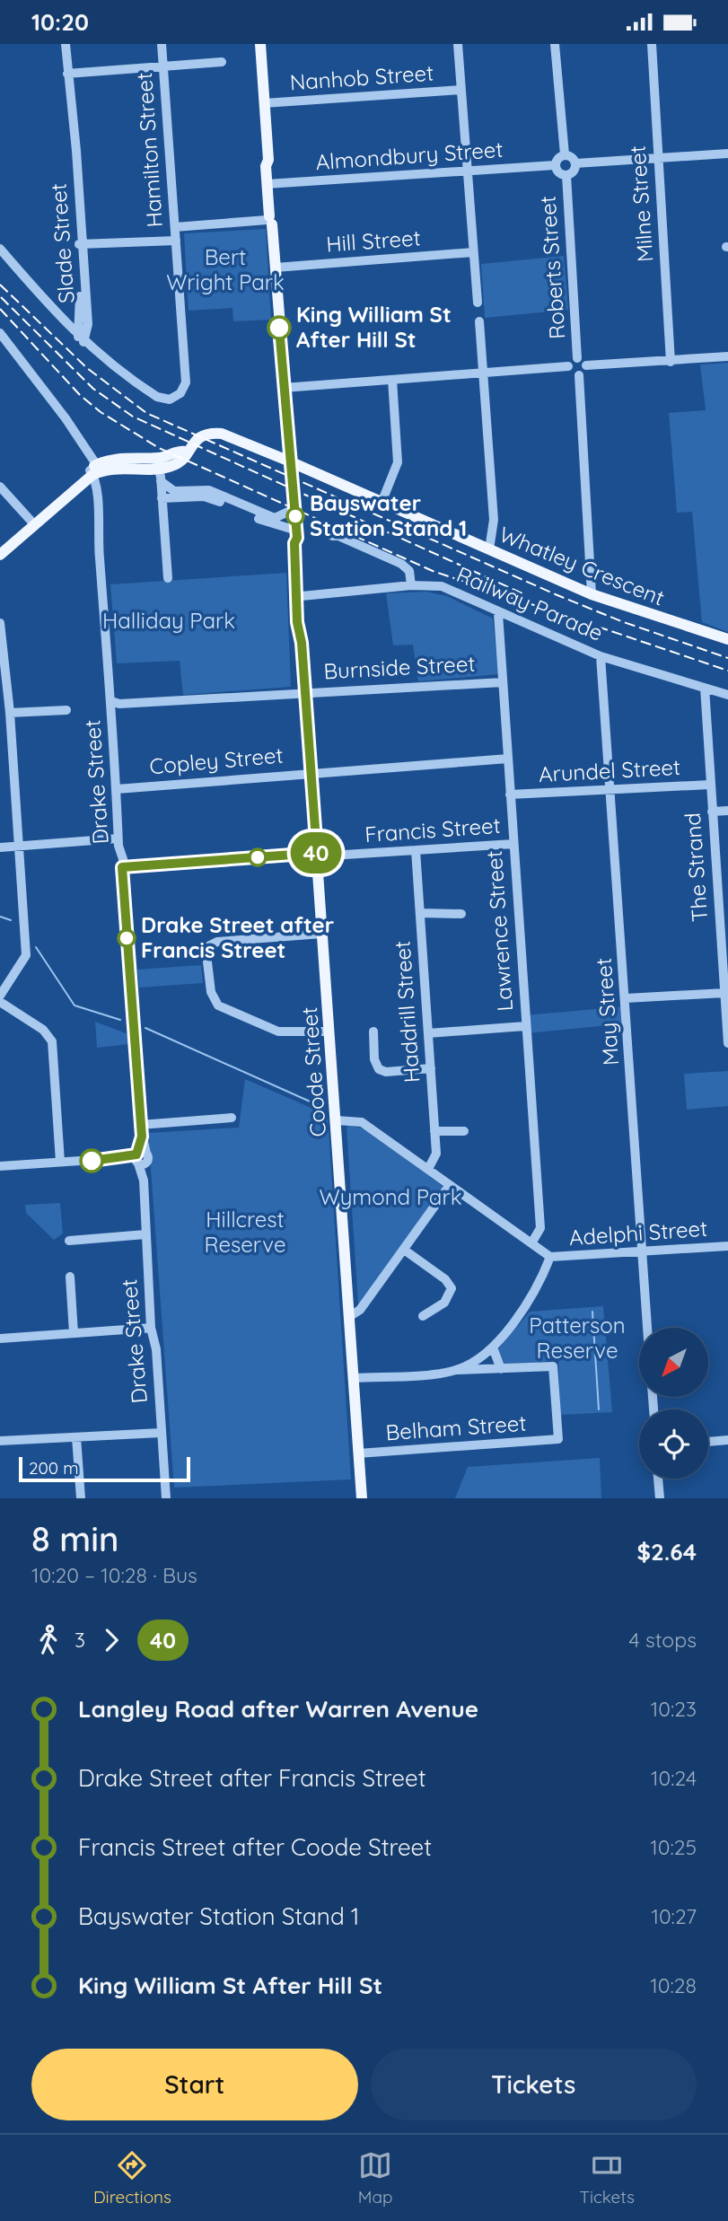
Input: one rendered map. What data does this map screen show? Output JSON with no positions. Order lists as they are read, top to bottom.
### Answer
{
  "streets": {
    "main road": ["Whatley Crescent", "Coode Street"],
    "street": [
      "Nanhob Street",
      "Hamilton Street",
      "Almondbury Street",
      "Milne Street",
      "Hill Street",
      "Slade Street",
      "Roberts Street",
      "Railway Parade",
      "Burnside Street",
      "Copley Street",
      "Arundel Street",
      "Drake Street",
      "Francis Street",
      "The Strand",
      "Lawrence Street",
      "Haddrill Street",
      "May Street",
      "Adelphi Street",
      "Belham Street"
    ]
  },
  "crossings": [
    ["Hamilton Street", "Slade Street"],
    ["Almondbury Street", "Roberts Street"],
    ["Whatley Crescent", "Coode Street"],
    ["Railway Parade", "The Strand"],
    ["Railway Parade", "Lawrence Street"],
    ["Railway Parade", "May Street"],
    ["Railway Parade", "Coode Street"],
    ["Burnside Street", "Drake Street"],
    ["Burnside Street", "Lawrence Street"],
    ["Burnside Street", "Coode Street"],
    ["Copley Street", "Drake Street"],
    ["Copley Street", "Lawrence Street"],
    ["Copley Street", "Coode Street"],
    ["Arundel Street", "The Strand"],
    ["Arundel Street", "Lawrence Street"],
    ["Arundel Street", "May Street"],
    ["Drake Street", "Francis Street"],
    ["Francis Street", "Lawrence Street"],
    ["Francis Street", "Haddrill Street"],
    ["Francis Street", "Coode Street"],
    ["May Street", "Adelphi Street"],
    ["Coode Street", "Belham Street"]
  ],
  "parks": [
    "Bert Wright Park",
    "Halliday Park",
    "Wymond Park",
    "Hillcrest Reserve",
    "Patterson Reserve"
  ],
  "places": ["King William St After Hill St", "Bayswater Station Stand 1", "Drake Street after Francis Street"],
  "lines": ["bus line 40"],
  "scale_bar": "200 m",
  "north": "bottom left",
  "page": {
    "status": "10:20",
    "on_map": "40",
    "scale": "200 m",
    "heading": ["8 min", "10:20 – 10:28 · Bus", "$2.64"],
    "legs": ["3", "40", "4 stops"],
    "list": [
      {
        "name": "Langley Road after Warren Avenue",
        "value": "10:23"
      },
      {
        "name": "Drake Street after Francis Street",
        "value": "10:24"
      },
      {
        "name": "Francis Street after Coode Street",
        "value": "10:25"
      },
      {
        "name": "Bayswater Station Stand 1",
        "value": "10:27"
      },
      {
        "name": "King William St After Hill St",
        "value": "10:28"
      }
    ],
    "buttons": ["Start", "Tickets"],
    "tabs": ["Directions", "Map", "Tickets"]
  }
}
